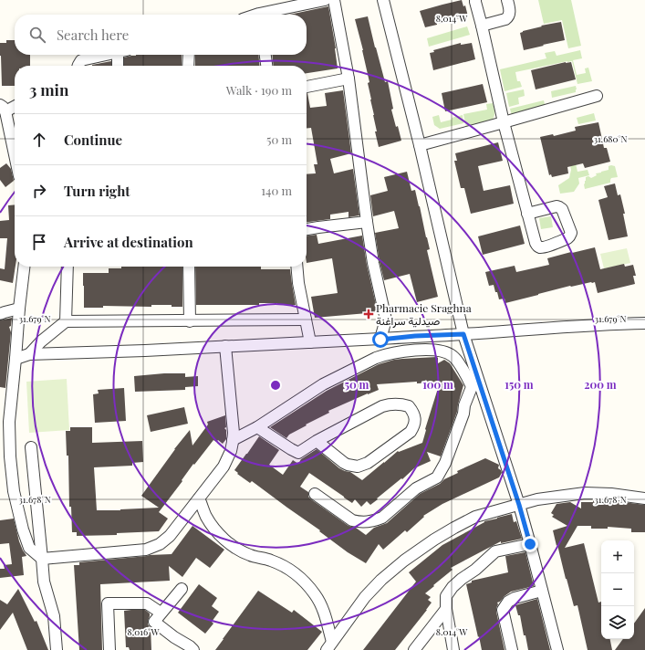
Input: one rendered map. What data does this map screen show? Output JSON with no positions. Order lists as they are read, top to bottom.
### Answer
{
  "places": {
    "health": ["Pharmacie Sraghna صيدلية سراغنة"]
  },
  "page": {
    "search": "Search here",
    "heading": ["3 min", "Walk · 190 m"],
    "list": [
      ["Continue", "50 m"],
      ["Turn right", "140 m"],
      "Arrive at destination"
    ],
    "map_buttons": ["+", "−"]
  },
  "coordinates": [
    "8.014°W",
    "31.680°N",
    "31.679°N",
    "31.678°N",
    "8.016°W"
  ],
  "rings": [
    "50 m",
    "100 m",
    "150 m",
    "200 m"
  ]
}
